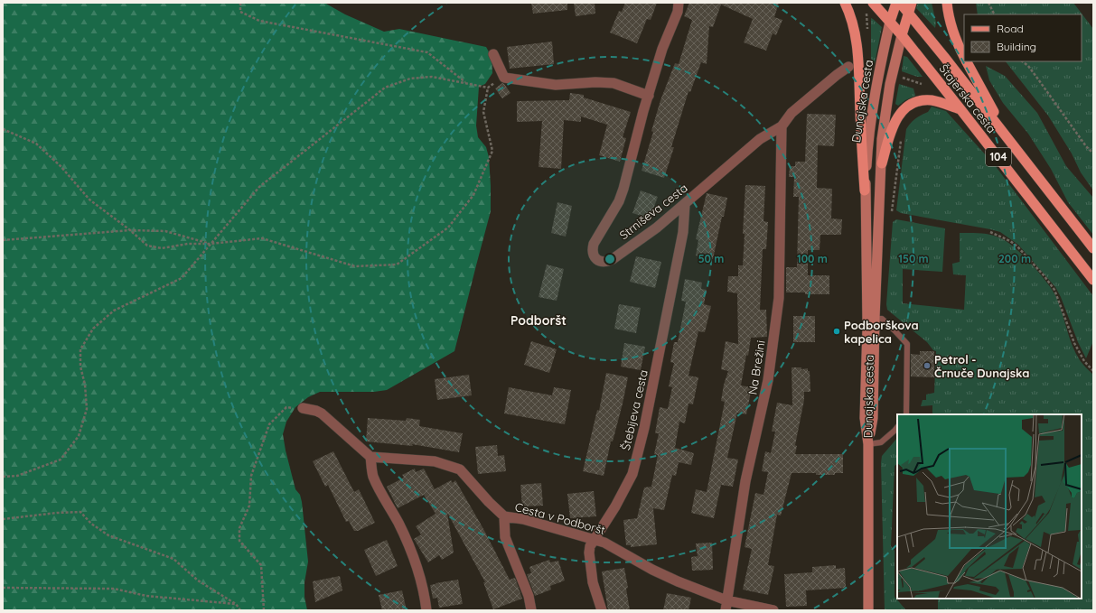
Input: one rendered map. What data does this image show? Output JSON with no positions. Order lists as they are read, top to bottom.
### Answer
{
  "streets": {
    "main road": ["Štajerska cesta", "Dunajska cesta", "104"],
    "street": [
      "Strniševa cesta",
      "Na Brežini",
      "Štebijeva cesta",
      "Cesta v Podboršt"
    ]
  },
  "crossings": [
    ["Štajerska cesta", "Dunajska cesta"],
    ["Strniševa cesta", "Na Brežini"],
    ["Strniševa cesta", "Štebijeva cesta"],
    ["Na Brežini", "Cesta v Podboršt"],
    ["Štebijeva cesta", "Cesta v Podboršt"]
  ],
  "districts": ["Podboršt"],
  "places": ["Podborškova kapelica", "Petrol - Črnuče Dunajska"],
  "legend": ["Road", "Building"],
  "rings": [
    "50 m",
    "100 m",
    "150 m",
    "200 m"
  ]
}
